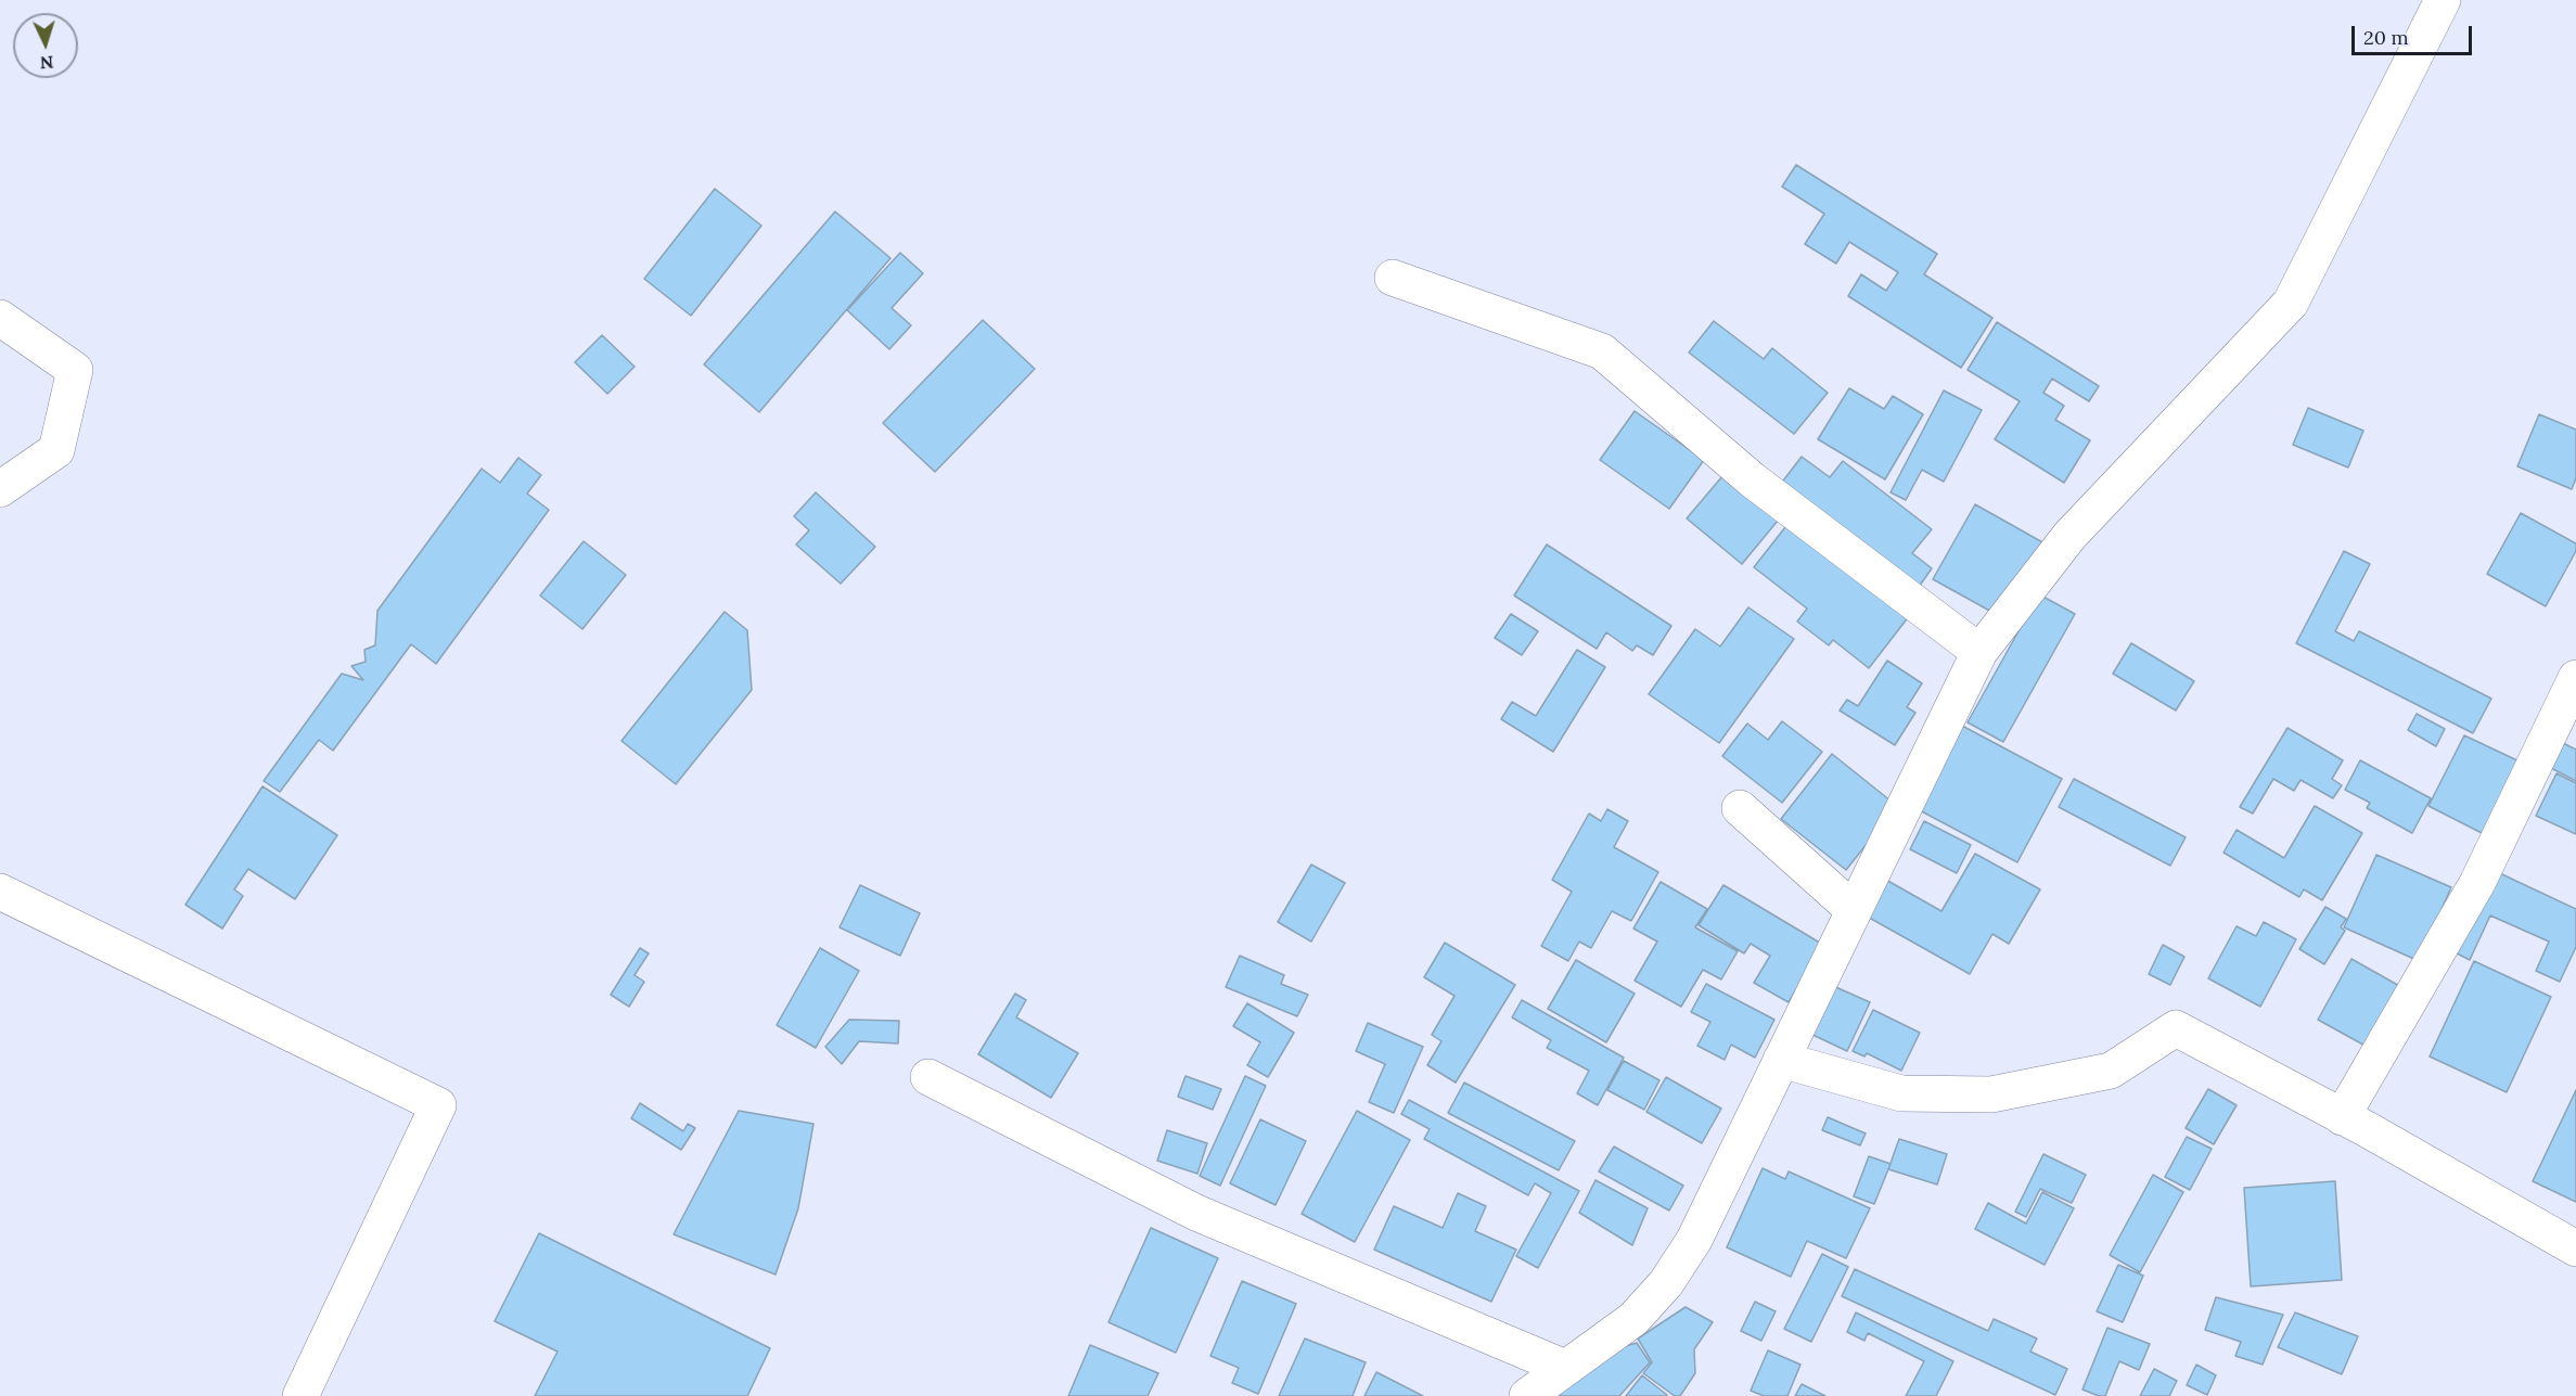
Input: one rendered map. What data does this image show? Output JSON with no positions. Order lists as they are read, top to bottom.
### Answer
{
  "scale_bar": "20 m",
  "north": "bottom"
}
